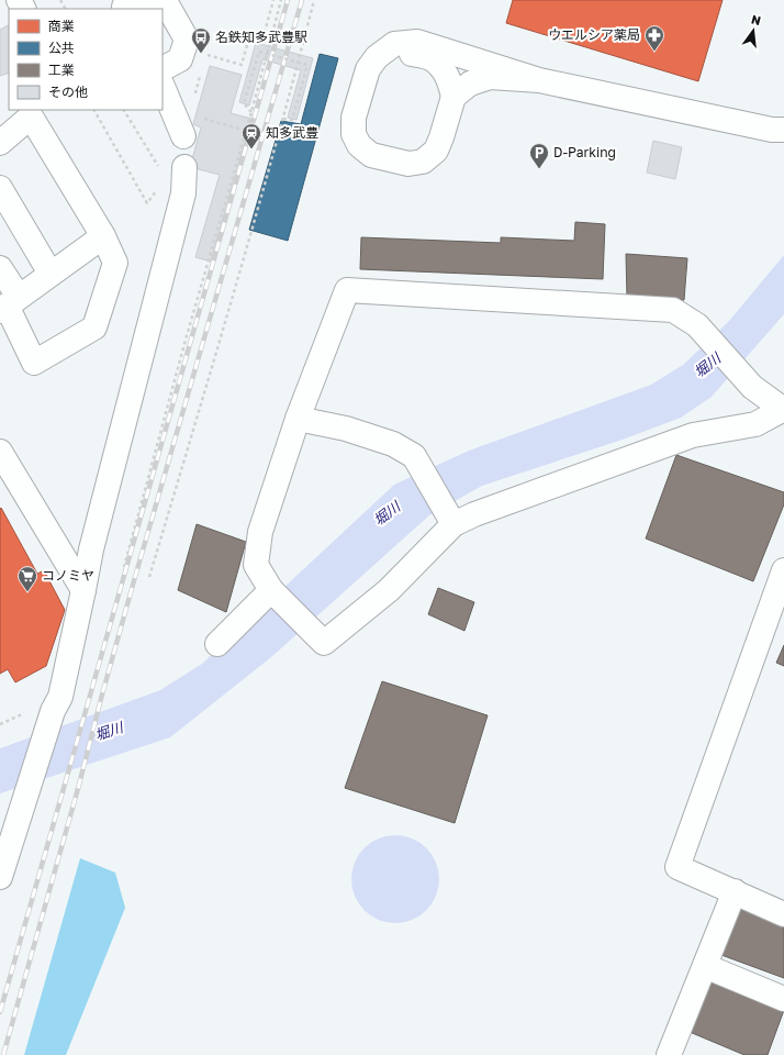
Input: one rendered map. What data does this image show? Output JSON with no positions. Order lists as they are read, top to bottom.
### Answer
{
  "water": ["堀川"],
  "places": {
    "pharmacy": ["ウエルシア薬局"],
    "bus stop": ["名鉄知多武豊駅"],
    "station": ["知多武豊"],
    "parking": ["D-Parking"],
    "supermarket": ["コノミヤ"]
  },
  "legend": [
    "商業",
    "公共",
    "工業",
    "その他"
  ],
  "north": "top"
}
